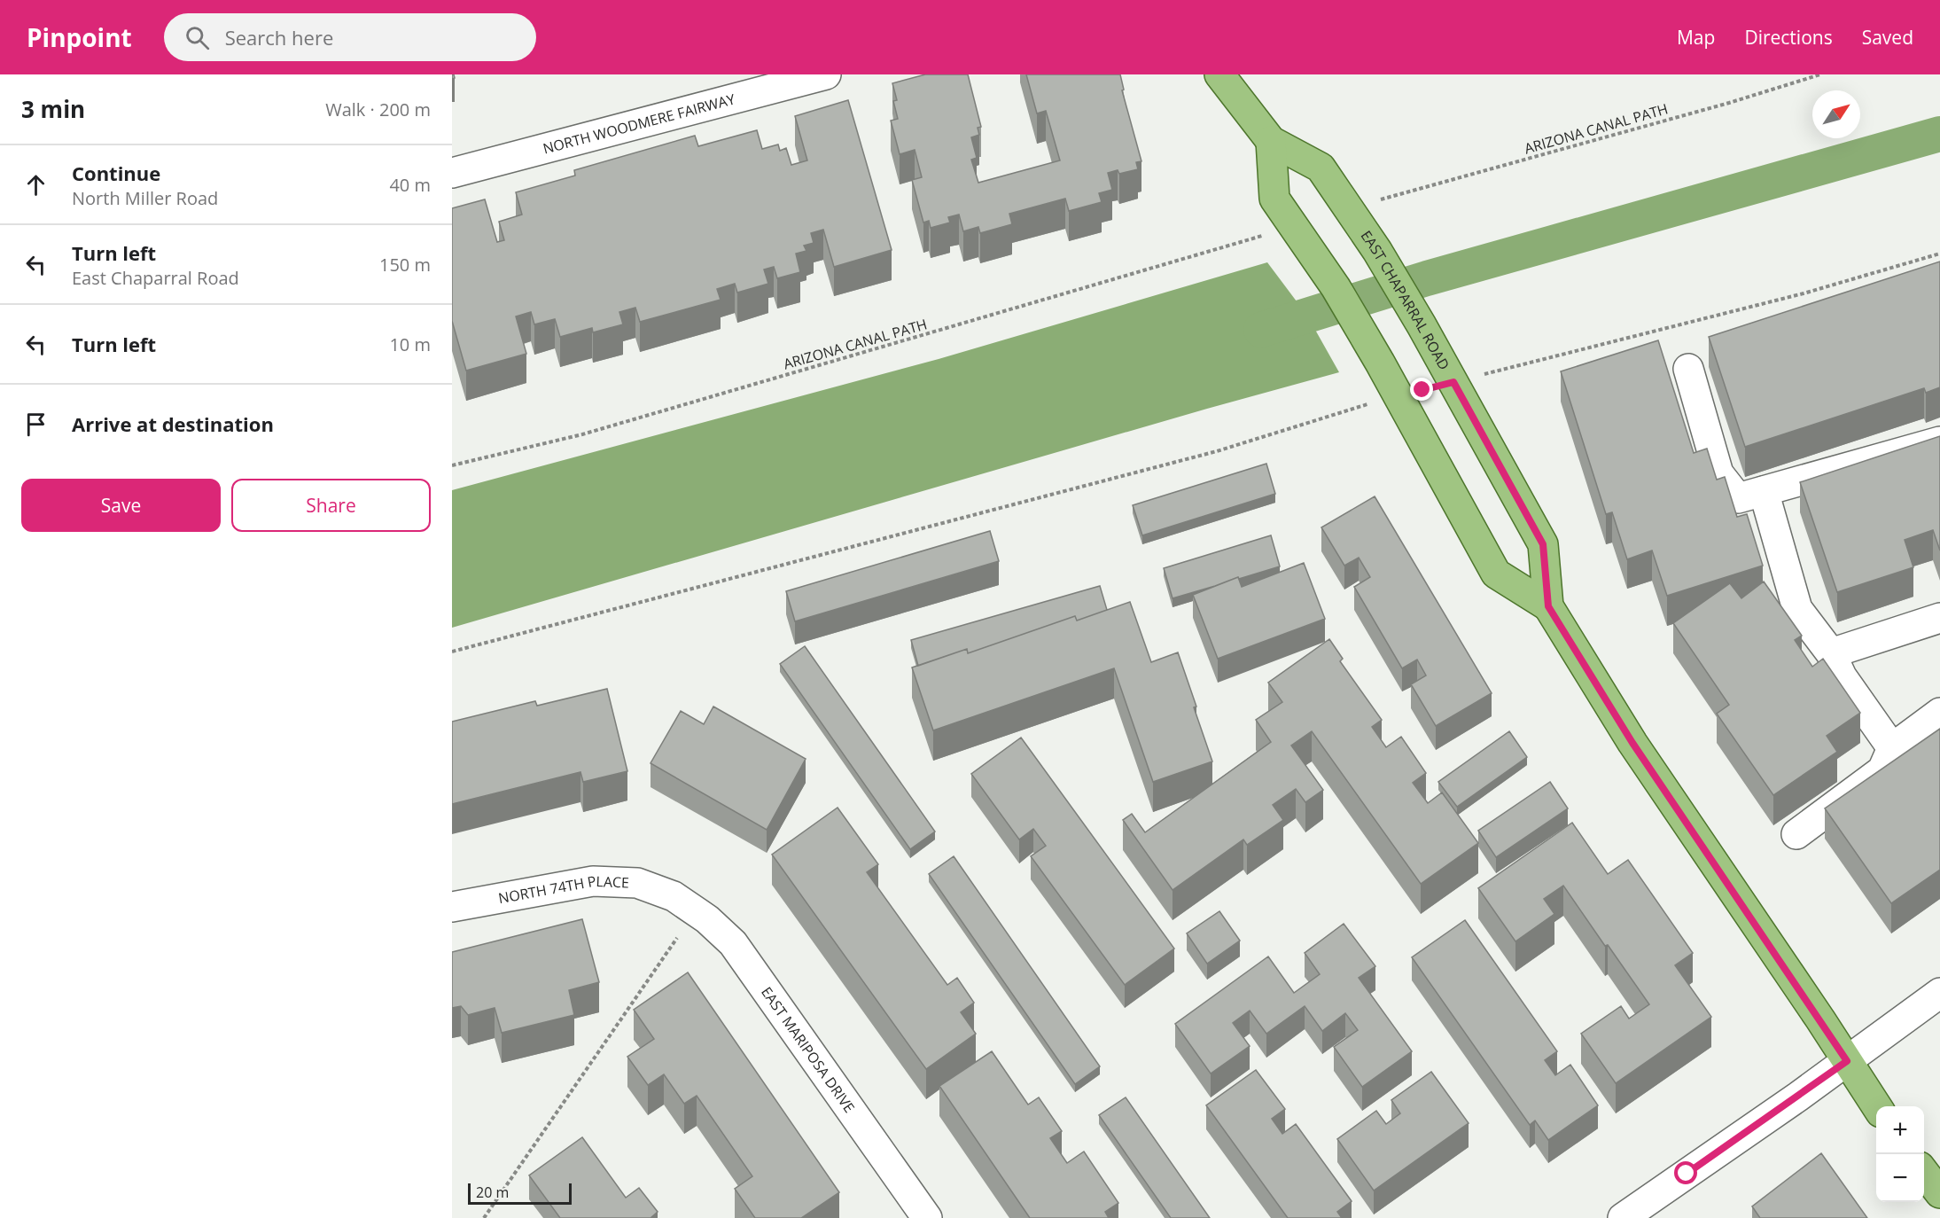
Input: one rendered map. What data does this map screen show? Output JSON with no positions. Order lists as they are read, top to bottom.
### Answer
{
  "streets": {
    "main road": ["EAST CHAPARRAL ROAD"],
    "street": ["NORTH WOODMERE FAIRWAY", "NORTH 74TH PLACE", "EAST MARIPOSA DRIVE"],
    "path": ["ARIZONA CANAL PATH"]
  },
  "crossings": [
    ["ARIZONA CANAL PATH", "EAST CHAPARRAL ROAD"],
    ["NORTH 74TH PLACE", "EAST MARIPOSA DRIVE"]
  ],
  "scale_bar": "20 m",
  "north": "top right",
  "page": {
    "header": "Pinpoint",
    "search": "Search here",
    "nav": ["Map", "Directions", "Saved"],
    "heading": ["3 min", "Walk · 200 m"],
    "list": [
      ["Continue", "North Miller Road", "40 m"],
      ["Turn left", "East Chaparral Road", "150 m"],
      ["Turn left", "10 m"],
      "Arrive at destination"
    ],
    "buttons": ["Save", "Share"],
    "map_buttons": ["+", "−"],
    "scale": "20 m"
  }
}
